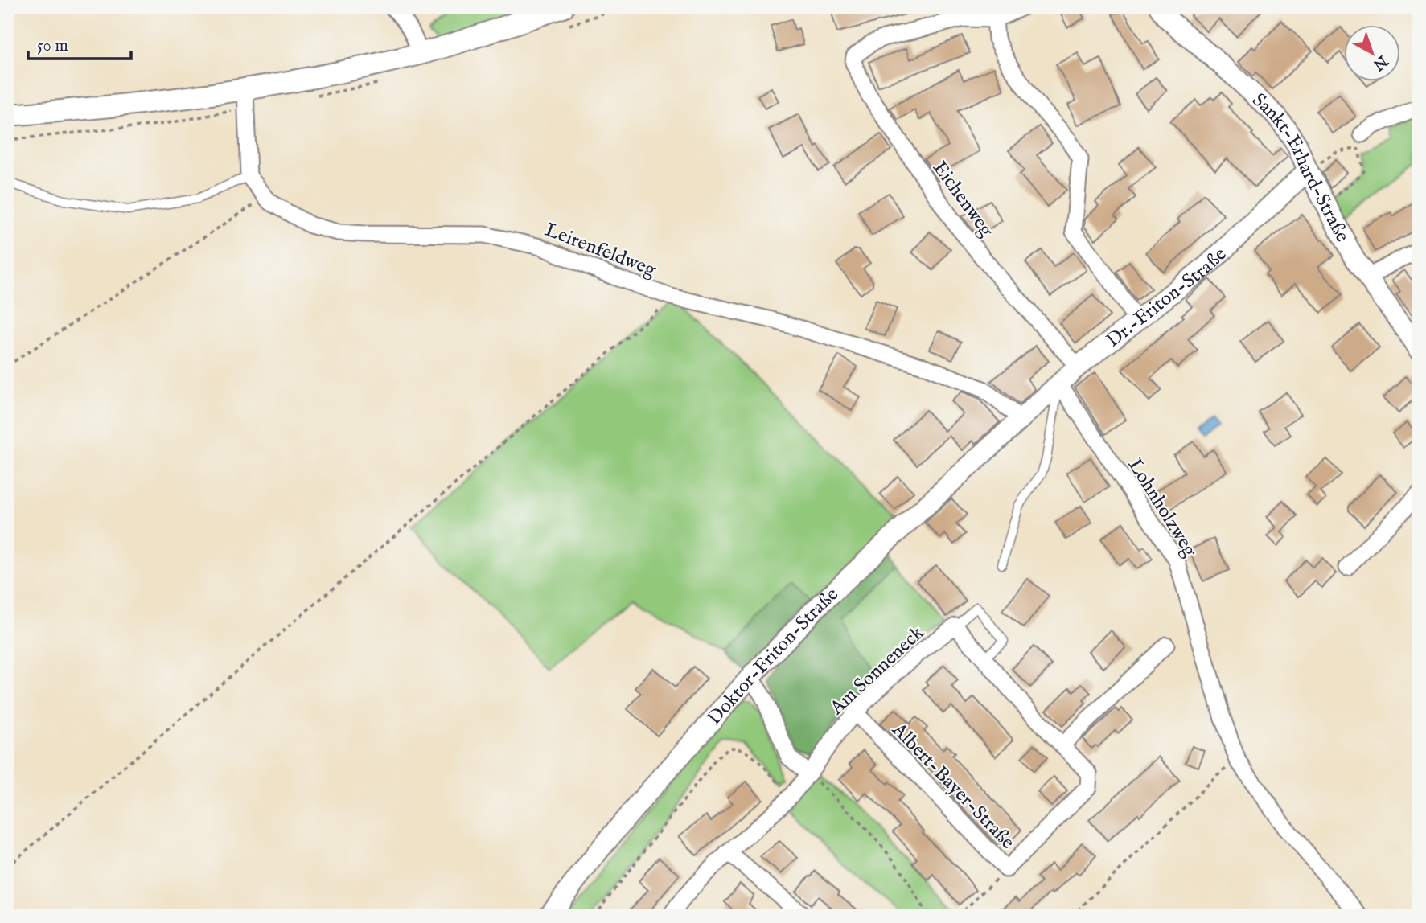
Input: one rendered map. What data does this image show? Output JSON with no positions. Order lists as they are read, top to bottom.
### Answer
{
  "streets": {
    "street": [
      "Sankt-Erhard-Straße",
      "Eichenweg",
      "Leirenfeldweg",
      "Dr.-Friton-Straße",
      "Lohnholzweg",
      "Doktor-Friton-Straße",
      "Am Sonneneck",
      "Albert-Bayer-Straße"
    ]
  },
  "crossings": [
    ["Sankt-Erhard-Straße", "Dr.-Friton-Straße"],
    ["Eichenweg", "Dr.-Friton-Straße"],
    ["Leirenfeldweg", "Dr.-Friton-Straße"],
    ["Leirenfeldweg", "Doktor-Friton-Straße"],
    ["Dr.-Friton-Straße", "Lohnholzweg"],
    ["Dr.-Friton-Straße", "Doktor-Friton-Straße"],
    ["Am Sonneneck", "Albert-Bayer-Straße"]
  ],
  "scale_bar": "50 m",
  "north": "bottom right"
}
